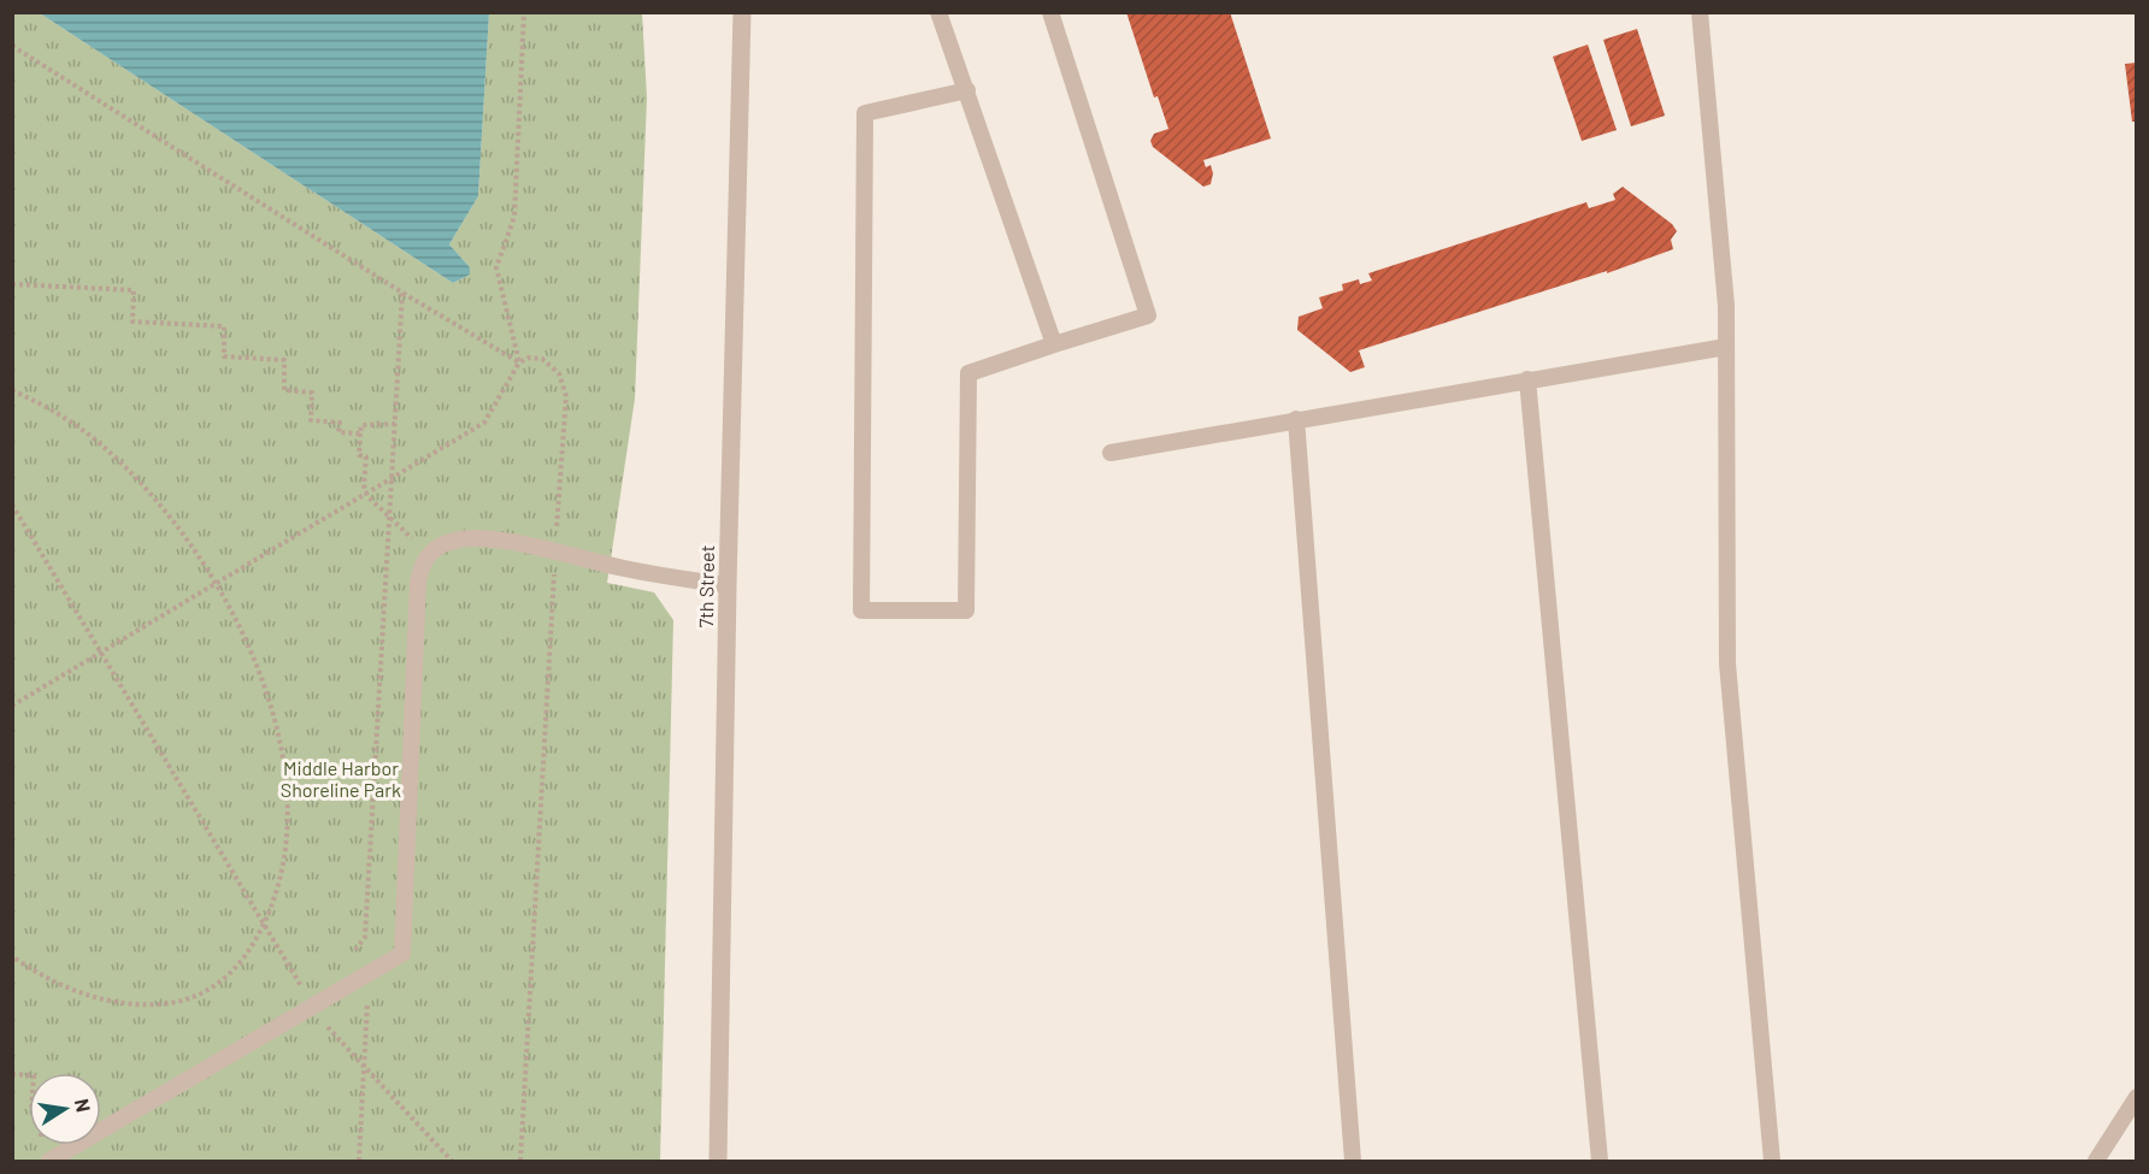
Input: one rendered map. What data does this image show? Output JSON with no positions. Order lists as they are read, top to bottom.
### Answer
{
  "streets": {
    "street": ["7th Street"]
  },
  "parks": ["Middle Harbor Shoreline Park"],
  "north": "right"
}
